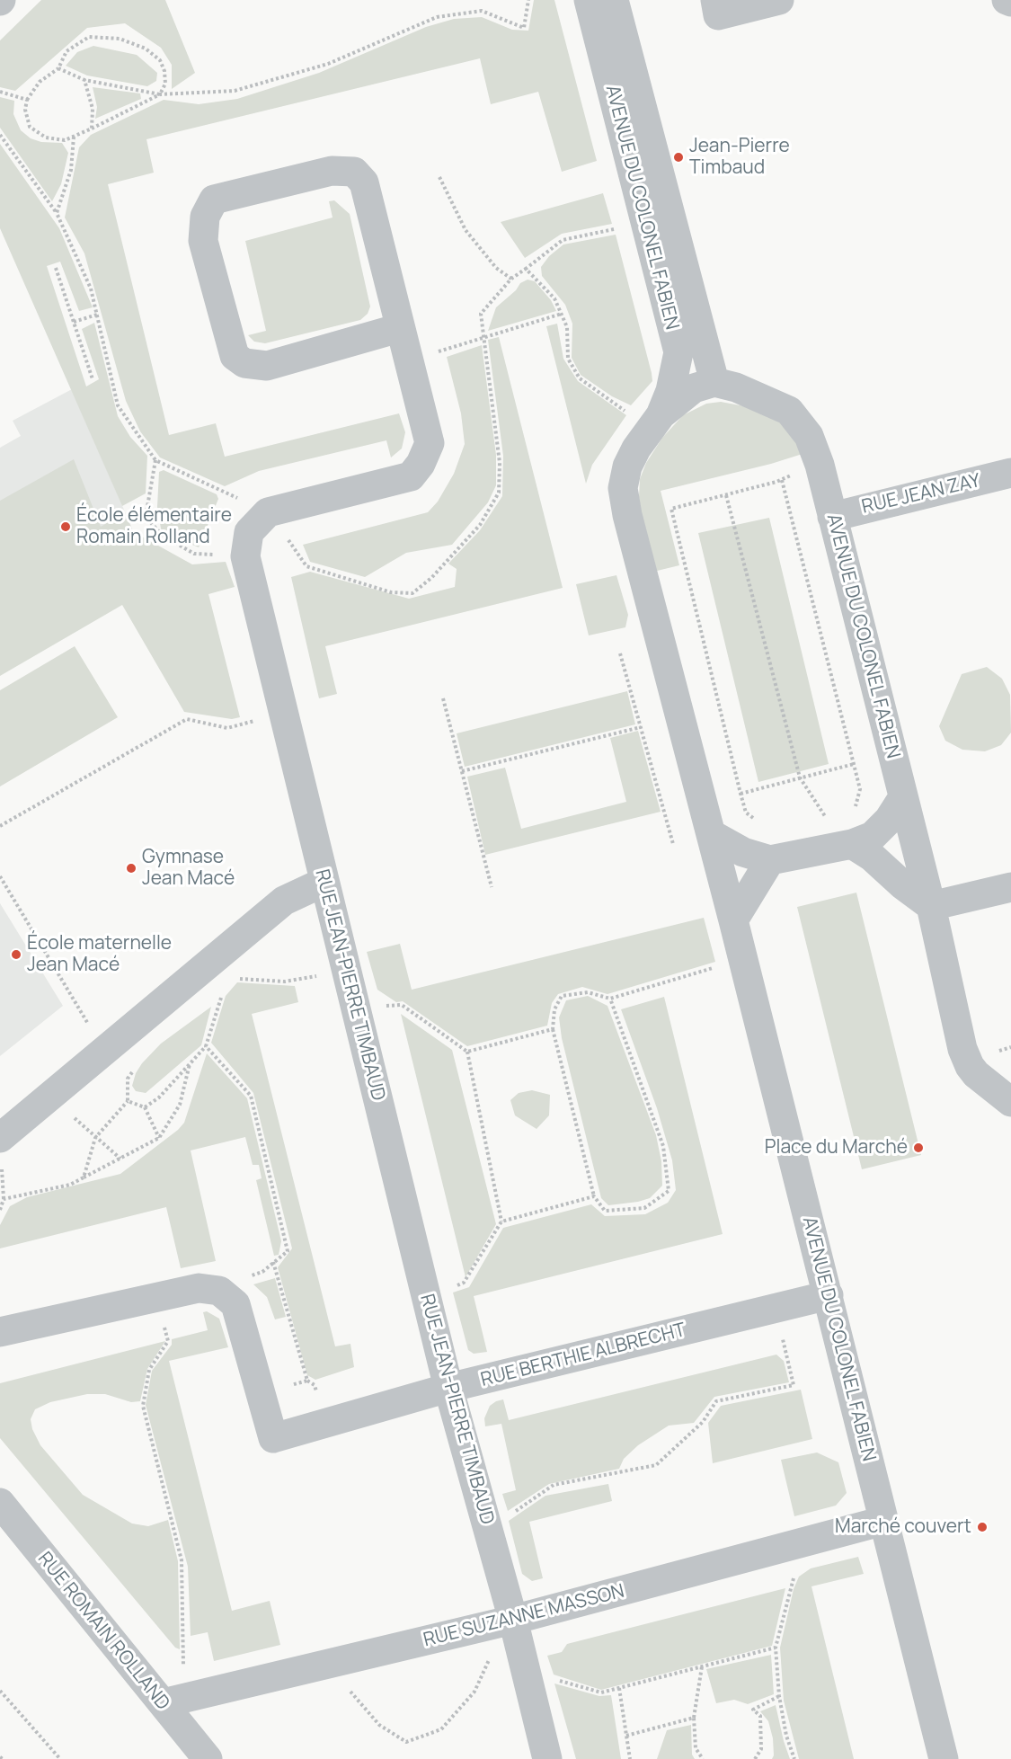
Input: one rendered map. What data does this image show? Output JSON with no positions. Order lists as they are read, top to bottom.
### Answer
{
  "streets": {
    "street": [
      "AVENUE DU COLONEL FABIEN",
      "RUE JEAN ZAY",
      "RUE JEAN-PIERRE TIMBAUD",
      "RUE BERTHIE ALBRECHT",
      "RUE SUZANNE MASSON",
      "RUE ROMAIN ROLLAND"
    ]
  },
  "crossings": [
    ["AVENUE DU COLONEL FABIEN", "RUE JEAN ZAY"],
    ["AVENUE DU COLONEL FABIEN", "RUE BERTHIE ALBRECHT"],
    ["AVENUE DU COLONEL FABIEN", "RUE SUZANNE MASSON"],
    ["RUE JEAN-PIERRE TIMBAUD", "RUE BERTHIE ALBRECHT"],
    ["RUE JEAN-PIERRE TIMBAUD", "RUE SUZANNE MASSON"],
    ["RUE SUZANNE MASSON", "RUE ROMAIN ROLLAND"]
  ],
  "places": [
    "Jean-Pierre Timbaud",
    "École élémentaire Romain Rolland",
    "Gymnase Jean Macé",
    "École maternelle Jean Macé",
    "Place du Marché",
    "Marché couvert"
  ]
}
